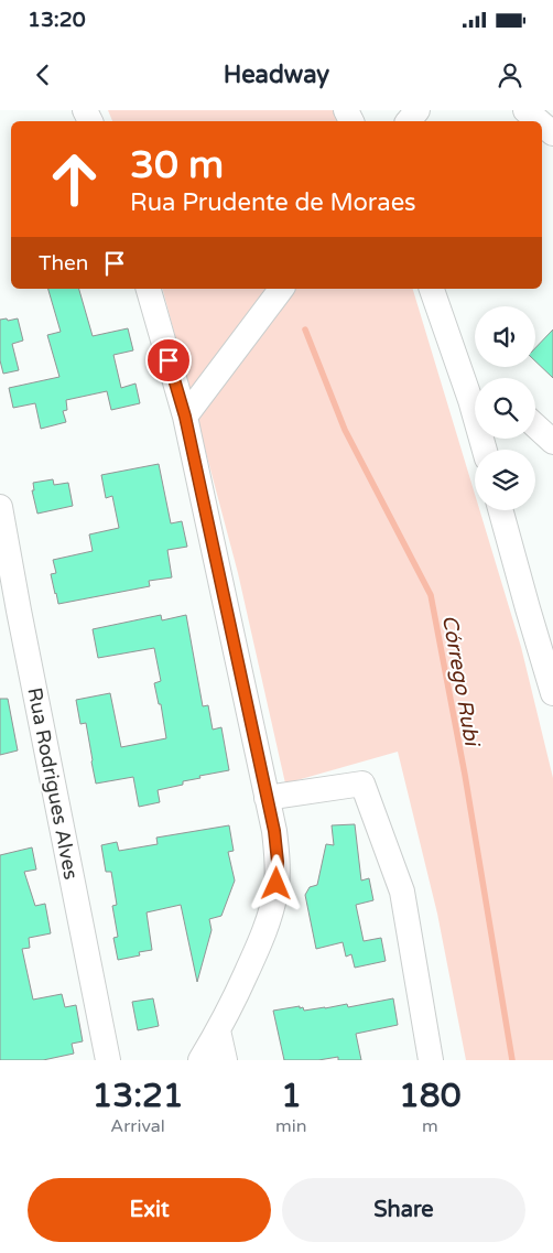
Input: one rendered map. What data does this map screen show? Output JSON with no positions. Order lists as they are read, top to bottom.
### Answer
{
  "streets": {
    "street": ["Rua Rodrigues Alves"]
  },
  "water": ["Córrego Rubi"],
  "page": {
    "status": "13:20",
    "header": "Headway",
    "turn": ["30 m", "Rua Prudente de Moraes"],
    "then": "Then",
    "eta": [
      "13:21",
      "Arrival",
      "1",
      "min",
      "180",
      "m"
    ],
    "buttons": ["Exit", "Share"]
  }
}
